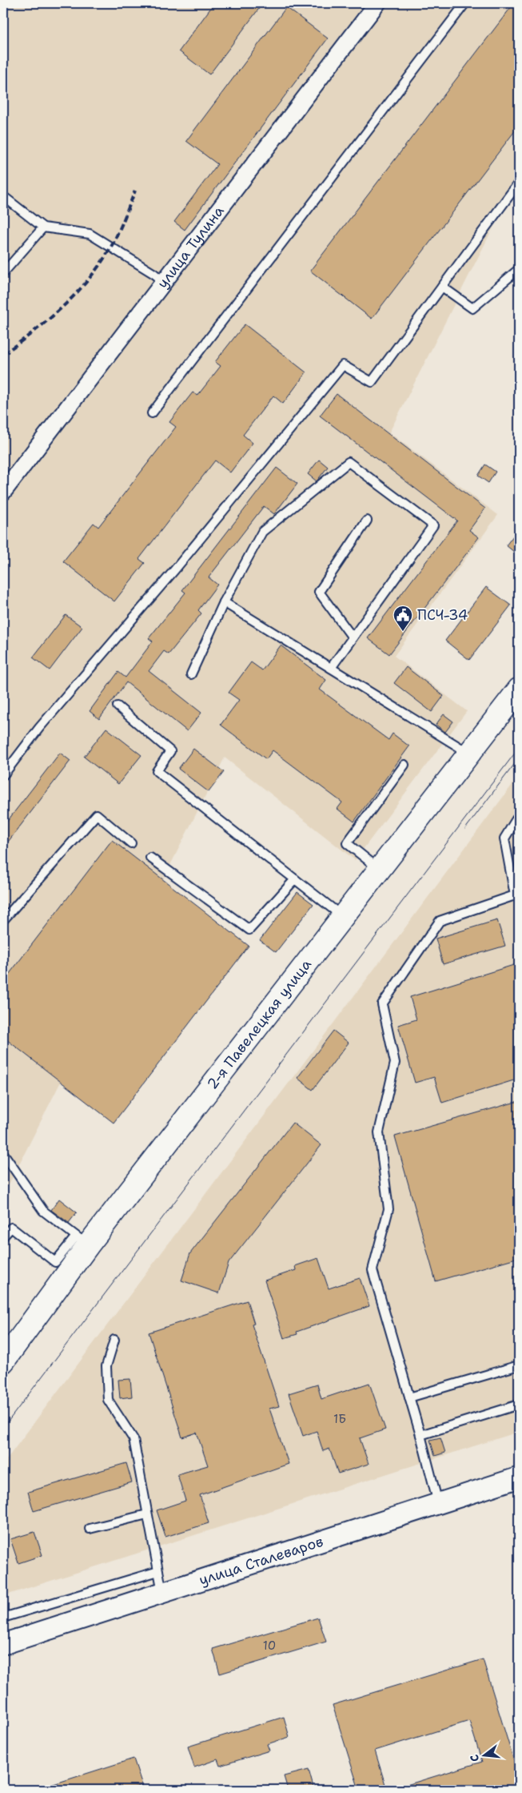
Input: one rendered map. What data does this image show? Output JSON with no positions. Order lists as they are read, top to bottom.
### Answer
{
  "streets": {
    "main road": ["2-я Павелецкая улица"],
    "street": ["улица Тулина", "улица Сталеваров"]
  },
  "places": {
    "public building": ["ПСЧ-34"]
  },
  "house_numbers": ["1Б", "10"],
  "north": "left"
}
